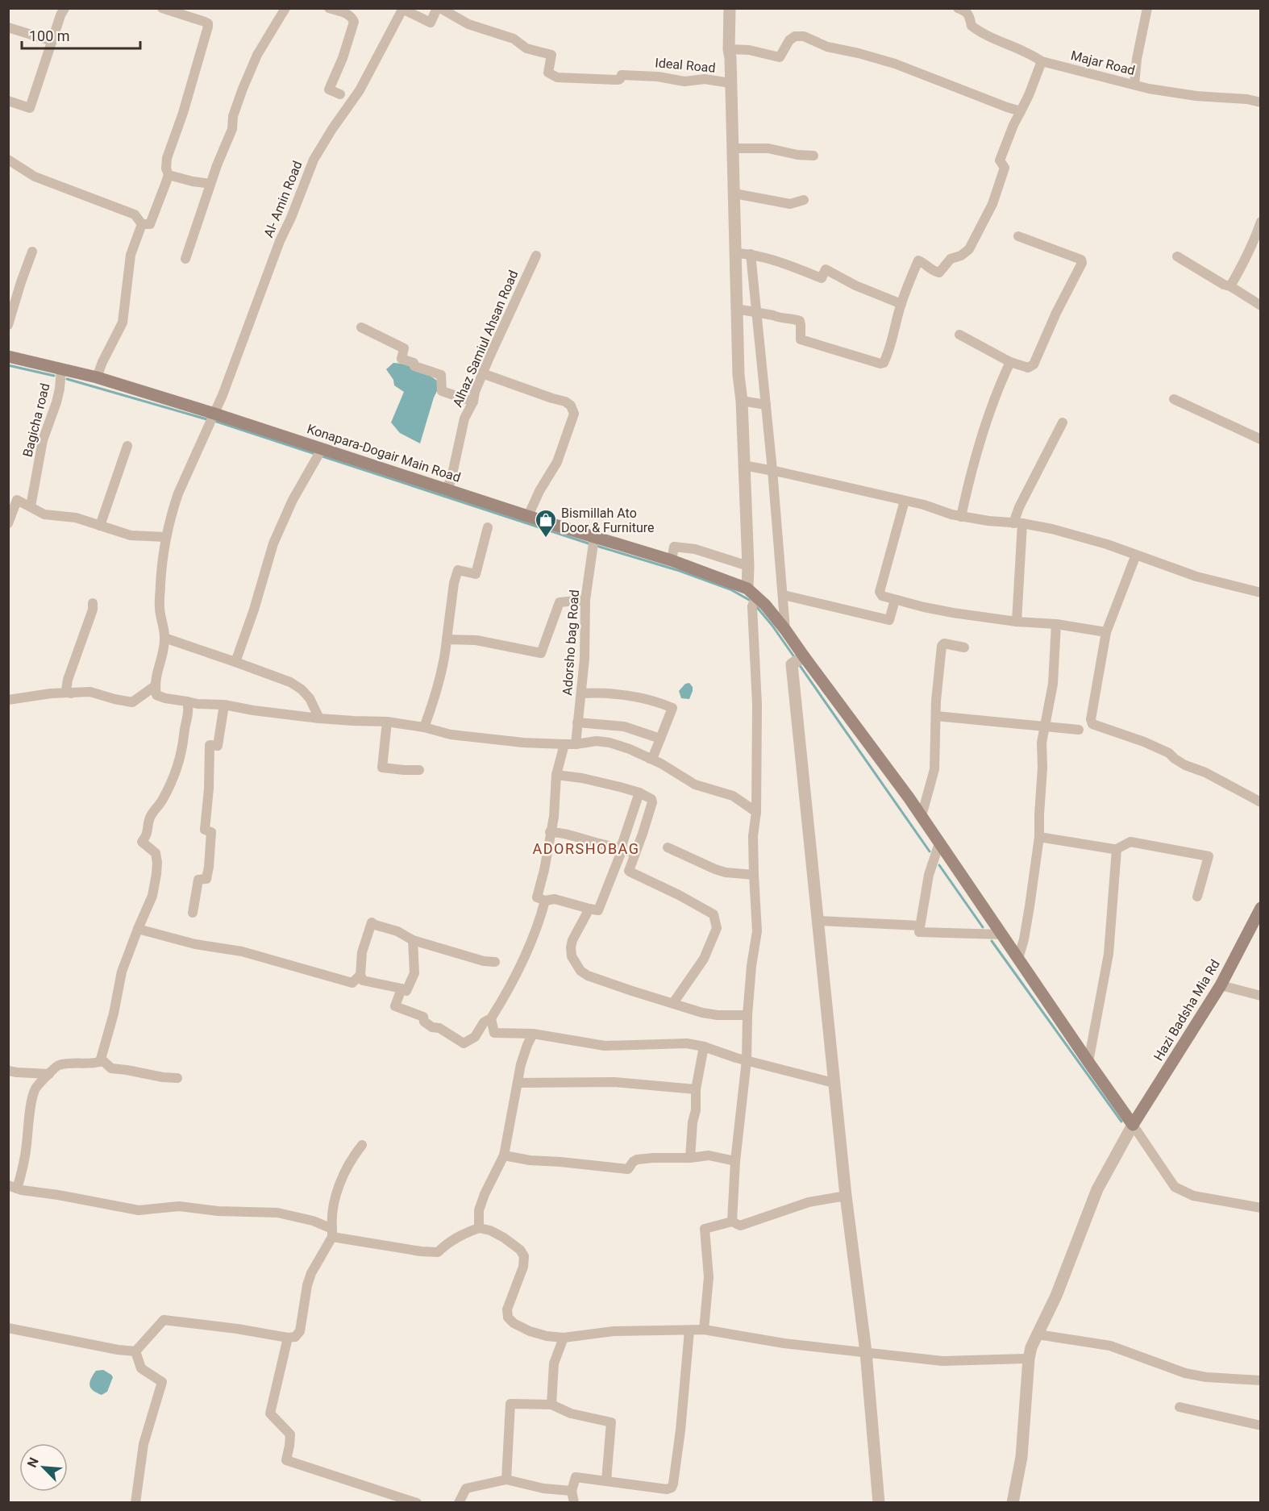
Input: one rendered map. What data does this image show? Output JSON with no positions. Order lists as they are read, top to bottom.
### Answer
{
  "streets": {
    "main road": ["Konapara-Dogair Main Road", "Hazi Badsha Mia Rd"],
    "street": [
      "Majar Road",
      "Ideal Road",
      "Al- Amin Road",
      "Alhaz Samiul Ahsan Road",
      "Bagicha road",
      "Adorsho bag Road"
    ]
  },
  "crossings": [
    ["Ideal Road", "Al- Amin Road"],
    ["Al- Amin Road", "Konapara-Dogair Main Road"],
    ["Alhaz Samiul Ahsan Road", "Konapara-Dogair Main Road"],
    ["Bagicha road", "Konapara-Dogair Main Road"],
    ["Konapara-Dogair Main Road", "Adorsho bag Road"]
  ],
  "districts": ["ADORSHOBAG"],
  "places": {
    "shop": ["Bismillah Ato Door & Furniture"]
  },
  "scale_bar": "100 m",
  "north": "top left"
}
